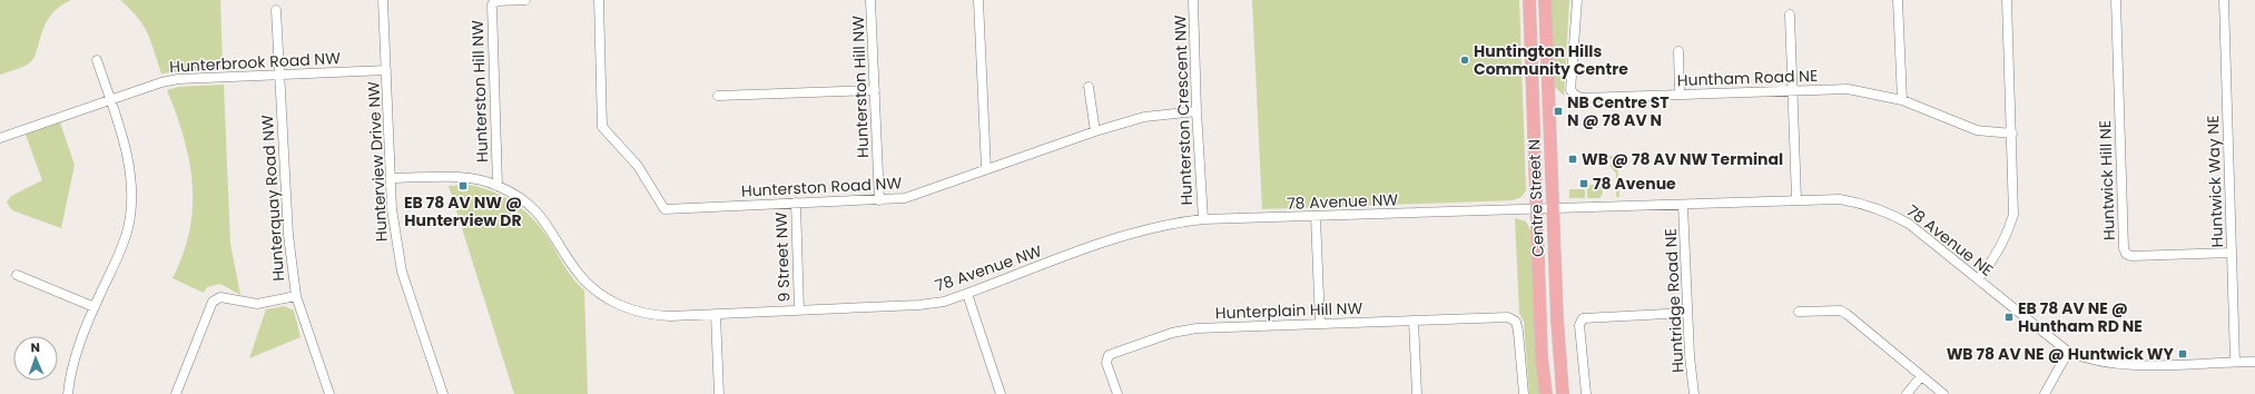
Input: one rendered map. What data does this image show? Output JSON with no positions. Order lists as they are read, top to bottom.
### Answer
{
  "streets": {
    "main road": ["Centre Street N"],
    "street": [
      "Hunterbrook Road NW",
      "Huntham Road NE",
      "Hunterston Hill NW",
      "Hunterston Crescent NW",
      "Hunterview Drive NW",
      "Huntwick Hill NE",
      "Huntwick Way NE",
      "Hunterston Road NW",
      "Hunterquay Road NW",
      "78 Avenue NW",
      "78 Avenue NE",
      "9 Street NW",
      "Huntridge Road NE",
      "Hunterplain Hill NW"
    ]
  },
  "crossings": [
    ["Hunterbrook Road NW", "Hunterview Drive NW"],
    ["Hunterbrook Road NW", "Hunterquay Road NW"],
    ["Hunterston Hill NW", "Hunterston Road NW"],
    ["Hunterston Hill NW", "78 Avenue NW"],
    ["Hunterston Crescent NW", "Hunterston Road NW"],
    ["Hunterston Crescent NW", "78 Avenue NW"],
    ["Hunterview Drive NW", "78 Avenue NW"],
    ["Huntwick Hill NE", "Huntwick Way NE"],
    ["Huntwick Way NE", "78 Avenue NE"],
    ["Hunterston Road NW", "9 Street NW"],
    ["Centre Street N", "78 Avenue NW"],
    ["Centre Street N", "78 Avenue NE"],
    ["78 Avenue NW", "78 Avenue NE"],
    ["78 Avenue NW", "9 Street NW"],
    ["78 Avenue NE", "Huntridge Road NE"]
  ],
  "places": {
    "other": ["Huntington Hills Community Centre"],
    "transit": [
      "NB Centre ST N @ 78 AV N",
      "WB @ 78 AV NW Terminal",
      "78 Avenue",
      "EB 78 AV NW @ Hunterview DR",
      "EB 78 AV NE @ Huntham RD NE",
      "WB 78 AV NE @ Huntwick WY"
    ]
  },
  "north": "top"
}
